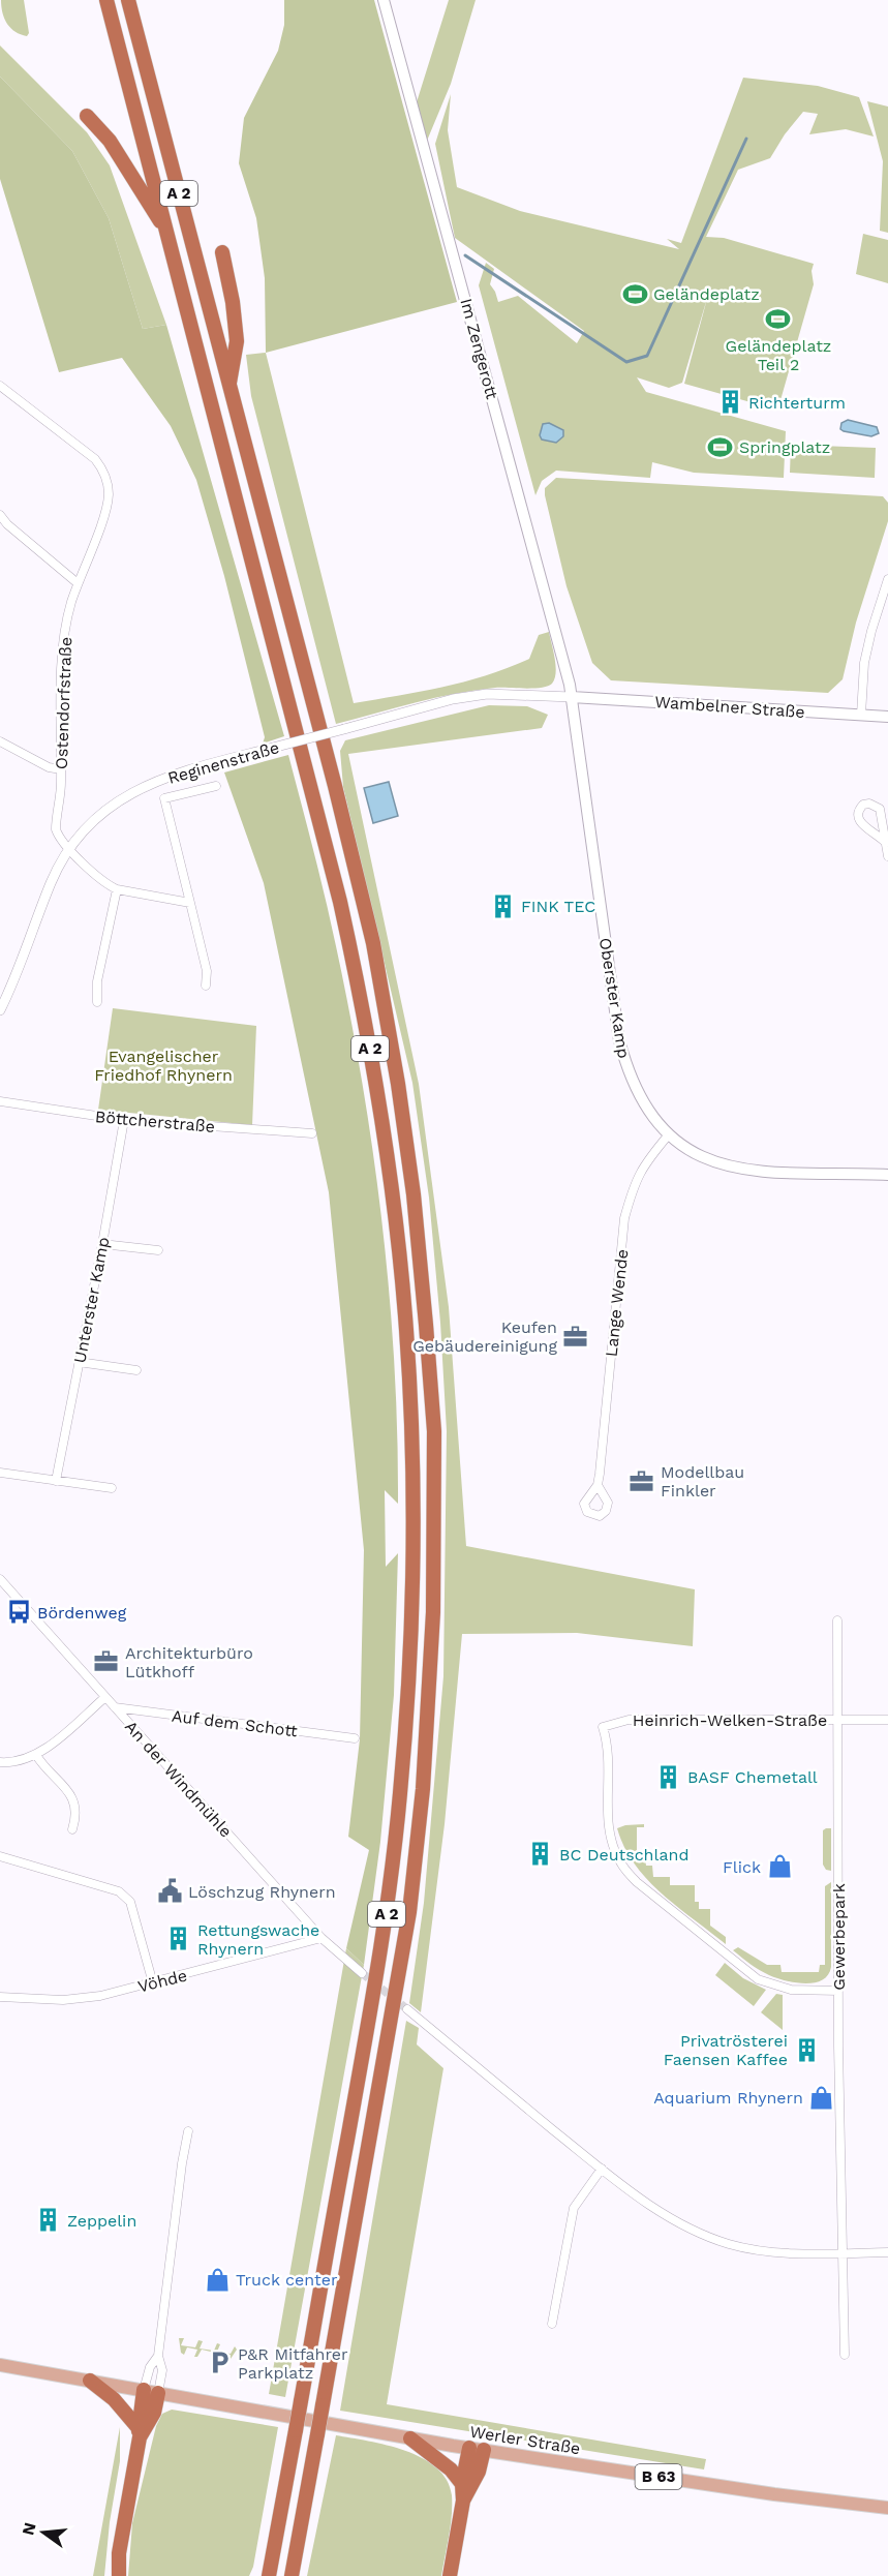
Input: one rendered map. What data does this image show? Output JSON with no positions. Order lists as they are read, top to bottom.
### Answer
{
  "streets": {
    "highway": ["A 2"],
    "main road": [
      "Im Zengerott",
      "Wambelner Straße",
      "Oberster Kamp",
      "Werler Straße",
      "B 63"
    ],
    "street": [
      "Ostendorfstraße",
      "Reginenstraße",
      "Böttcherstraße",
      "Unterster Kamp",
      "Lange Wende",
      "Heinrich-Welken-Straße",
      "Auf dem Schott",
      "An der Windmühle",
      "Gewerbepark",
      "Vöhde"
    ]
  },
  "crossings": [
    ["Im Zengerott", "Wambelner Straße"],
    ["Im Zengerott", "Reginenstraße"],
    ["Im Zengerott", "Oberster Kamp"],
    ["Ostendorfstraße", "Reginenstraße"],
    ["Wambelner Straße", "Reginenstraße"],
    ["Wambelner Straße", "Oberster Kamp"],
    ["Reginenstraße", "Oberster Kamp"],
    ["Oberster Kamp", "Lange Wende"],
    ["Böttcherstraße", "Unterster Kamp"],
    ["Heinrich-Welken-Straße", "Gewerbepark"],
    ["Auf dem Schott", "An der Windmühle"],
    ["An der Windmühle", "Vöhde"]
  ],
  "parks": ["Evangelischer Friedhof Rhynern"],
  "places": {
    "sports": ["Geländeplatz", "Geländeplatz Teil 2", "Springplatz"],
    "building": [
      "Richterturm",
      "FINK TEC",
      "BASF Chemetall",
      "BC Deutschland",
      "Rettungswache Rhynern",
      "Privatrösterei Faensen Kaffee",
      "Zeppelin"
    ],
    "office": ["Keufen Gebäudereinigung", "Modellbau Finkler", "Architekturbüro Lütkhoff"],
    "bus stop": ["Bördenweg"],
    "shop": ["Flick", "Aquarium Rhynern", "Truck center"],
    "public building": ["Löschzug Rhynern"],
    "parking": ["P&R Mitfahrer Parkplatz"]
  },
  "north": "left"
}
